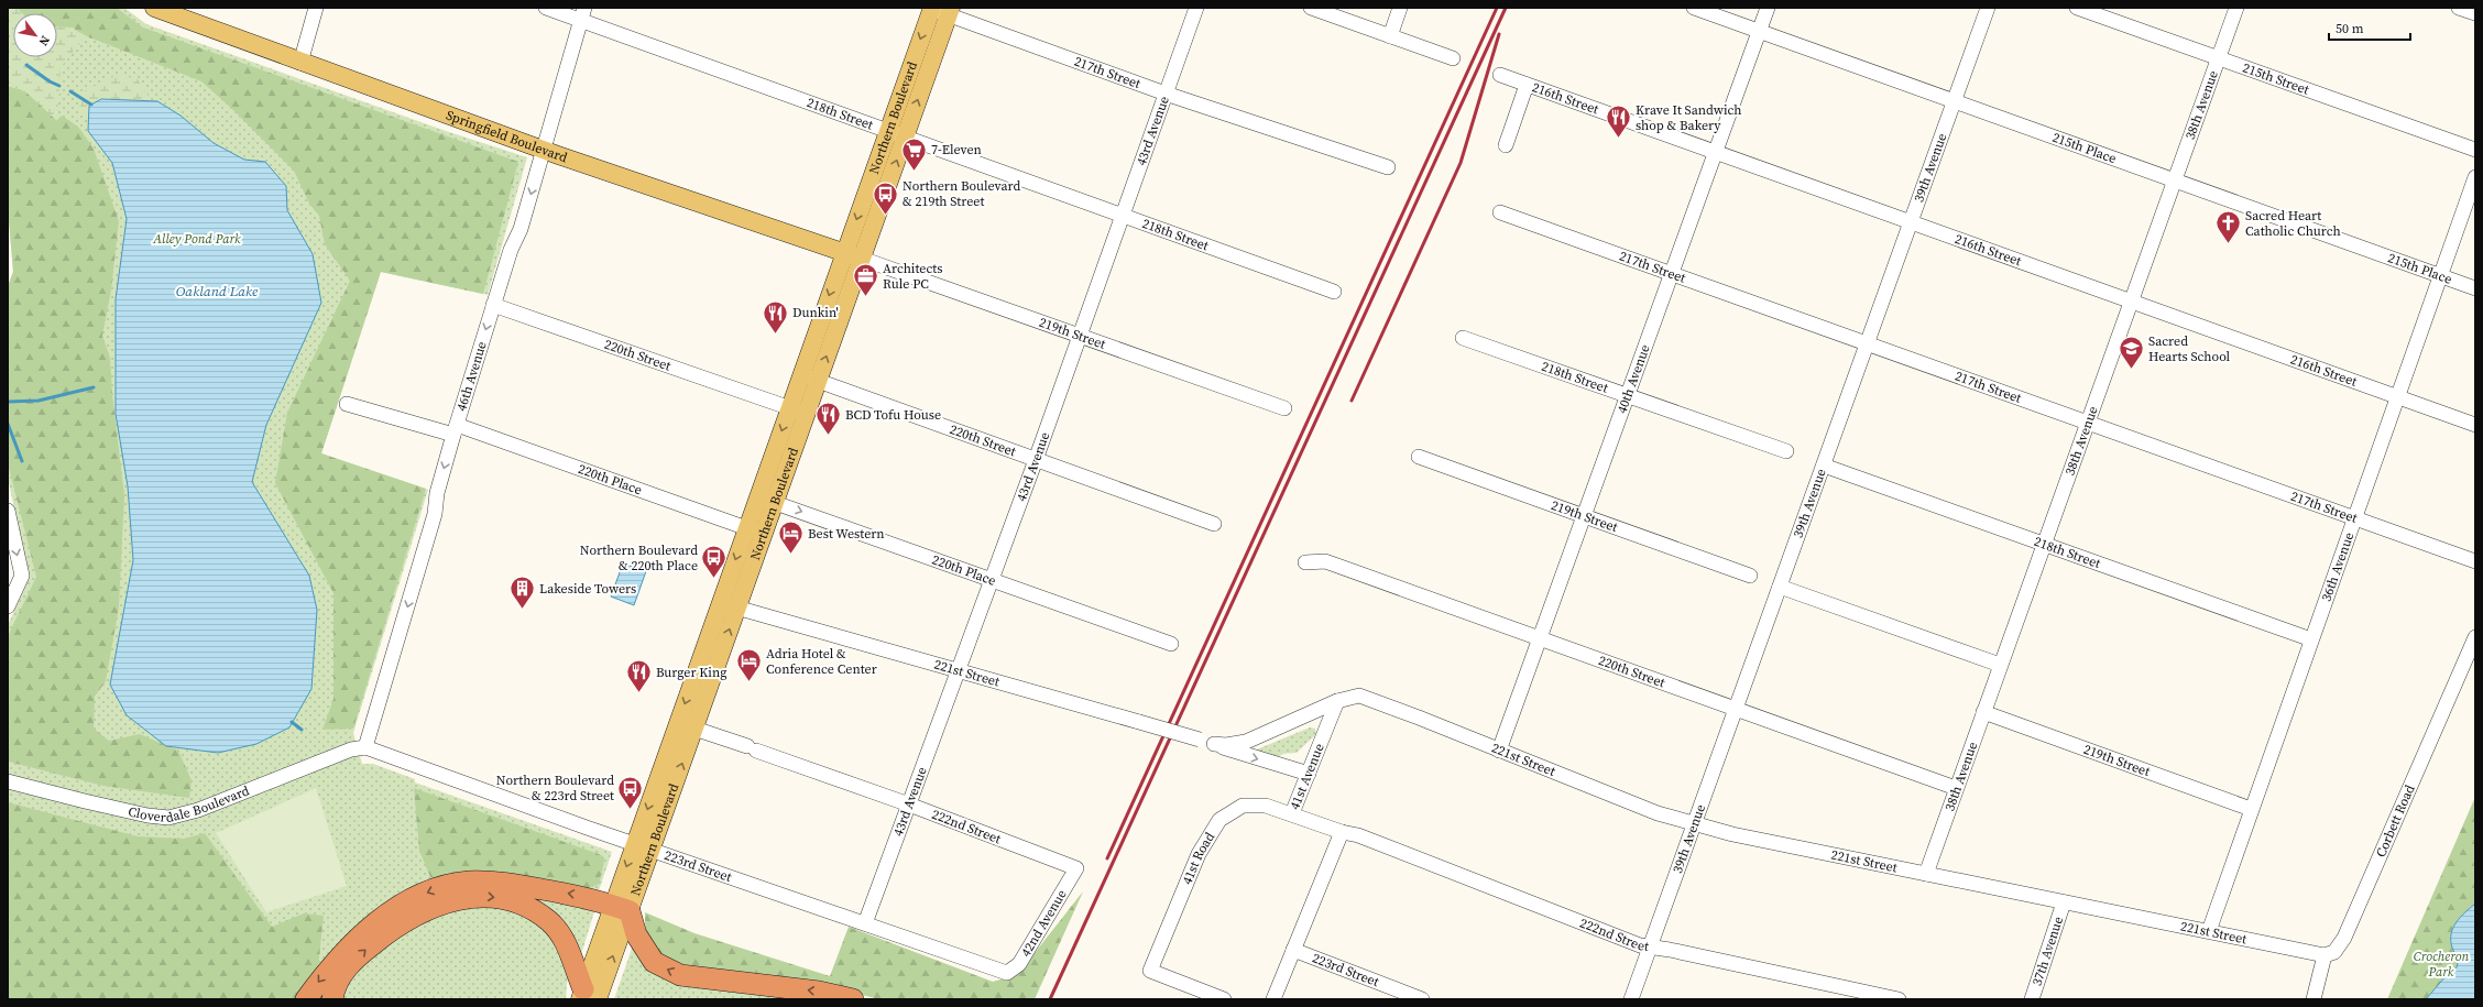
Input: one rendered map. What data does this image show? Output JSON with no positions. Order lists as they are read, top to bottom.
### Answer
{
  "streets": {
    "main road": ["Northern Boulevard", "Springfield Boulevard"],
    "street": [
      "217th Street",
      "215th Street",
      "216th Street",
      "38th Avenue",
      "218th Street",
      "43rd Avenue",
      "215th Place",
      "39th Avenue",
      "219th Street",
      "220th Street",
      "46th Avenue",
      "40th Avenue",
      "220th Place",
      "36th Avenue",
      "221st Street",
      "41st Avenue",
      "Cloverdale Boulevard",
      "Corbett Road",
      "222nd Street",
      "41st Road",
      "223rd Street",
      "42nd Avenue",
      "37th Avenue"
    ]
  },
  "crossings": [
    ["217th Street", "38th Avenue"],
    ["217th Street", "Northern Boulevard"],
    ["217th Street", "43rd Avenue"],
    ["217th Street", "39th Avenue"],
    ["217th Street", "40th Avenue"],
    ["217th Street", "36th Avenue"],
    ["215th Street", "38th Avenue"],
    ["216th Street", "38th Avenue"],
    ["216th Street", "39th Avenue"],
    ["216th Street", "40th Avenue"],
    ["216th Street", "36th Avenue"],
    ["38th Avenue", "218th Street"],
    ["38th Avenue", "215th Place"],
    ["38th Avenue", "219th Street"],
    ["38th Avenue", "220th Street"],
    ["38th Avenue", "221st Street"],
    ["218th Street", "Northern Boulevard"],
    ["218th Street", "43rd Avenue"],
    ["218th Street", "39th Avenue"],
    ["218th Street", "46th Avenue"],
    ["218th Street", "40th Avenue"],
    ["218th Street", "36th Avenue"],
    ["Northern Boulevard", "Springfield Boulevard"],
    ["Northern Boulevard", "219th Street"],
    ["Northern Boulevard", "220th Street"],
    ["Northern Boulevard", "220th Place"],
    ["Northern Boulevard", "221st Street"],
    ["Northern Boulevard", "222nd Street"],
    ["Northern Boulevard", "223rd Street"],
    ["43rd Avenue", "219th Street"],
    ["43rd Avenue", "220th Street"],
    ["43rd Avenue", "220th Place"],
    ["43rd Avenue", "221st Street"],
    ["43rd Avenue", "222nd Street"],
    ["43rd Avenue", "223rd Street"],
    ["Springfield Boulevard", "219th Street"],
    ["Springfield Boulevard", "46th Avenue"],
    ["215th Place", "39th Avenue"],
    ["215th Place", "40th Avenue"],
    ["215th Place", "36th Avenue"],
    ["39th Avenue", "220th Street"],
    ["39th Avenue", "221st Street"],
    ["39th Avenue", "222nd Street"],
    ["219th Street", "40th Avenue"],
    ["219th Street", "36th Avenue"],
    ["220th Street", "46th Avenue"],
    ["220th Street", "40th Avenue"],
    ["46th Avenue", "220th Place"],
    ["46th Avenue", "Cloverdale Boulevard"],
    ["46th Avenue", "223rd Street"],
    ["40th Avenue", "221st Street"],
    ["36th Avenue", "221st Street"],
    ["221st Street", "41st Avenue"],
    ["221st Street", "Corbett Road"],
    ["221st Street", "37th Avenue"],
    ["41st Avenue", "222nd Street"],
    ["41st Avenue", "41st Road"],
    ["Cloverdale Boulevard", "223rd Street"],
    ["222nd Street", "42nd Avenue"],
    ["223rd Street", "42nd Avenue"]
  ],
  "one_way": ["46th Avenue"],
  "water": ["Oakland Lake"],
  "parks": ["Alley Pond Park", "Crocheron Park"],
  "places": {
    "restaurant": [
      "Krave It Sandwich shop & Bakery",
      "Dunkin'",
      "BCD Tofu House",
      "Burger King"
    ],
    "supermarket": ["7-Eleven"],
    "bus stop": ["Northern Boulevard & 219th Street", "Northern Boulevard & 220th Place", "Northern Boulevard & 223rd Street"],
    "church": ["Sacred Heart Catholic Church"],
    "office": ["Architects Rule PC"],
    "school or university": ["Sacred Hearts School"],
    "hotel": ["Best Western", "Adria Hotel & Conference Center"],
    "building": ["Lakeside Towers"]
  },
  "scale_bar": "50 m",
  "north": "bottom right"
}
